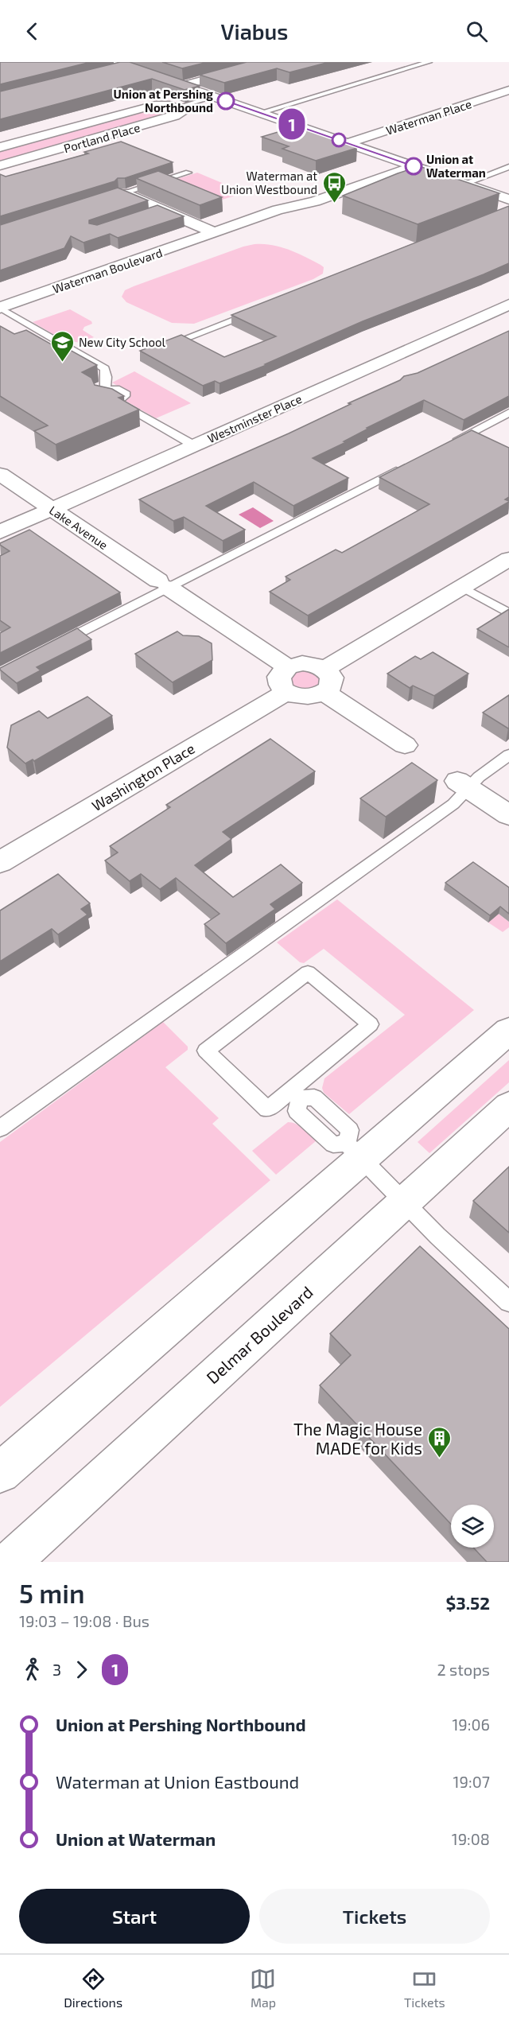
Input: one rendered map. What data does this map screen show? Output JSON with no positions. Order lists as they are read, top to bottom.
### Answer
{
  "streets": {
    "street": [
      "Waterman Place",
      "Portland Place",
      "Waterman Boulevard",
      "Westminster Place",
      "Lake Avenue",
      "Washington Place",
      "Delmar Boulevard"
    ]
  },
  "crossings": [
    ["Westminster Place", "Lake Avenue"],
    ["Lake Avenue", "Washington Place"]
  ],
  "places": {
    "other": ["Union at Pershing Northbound", "Union at Waterman"],
    "bus stop": ["Waterman at Union Westbound"],
    "school or university": ["New City School"],
    "building": ["The Magic House MADE for Kids"]
  },
  "lines": ["bus line 1"],
  "page": {
    "header": "Viabus",
    "on_map": "1",
    "heading": ["5 min", "19:03 – 19:08 · Bus", "$3.52"],
    "legs": ["3", "1", "2 stops"],
    "list": [
      {
        "name": "Union at Pershing Northbound",
        "value": "19:06"
      },
      {
        "name": "Waterman at Union Eastbound",
        "value": "19:07"
      },
      {
        "name": "Union at Waterman",
        "value": "19:08"
      }
    ],
    "buttons": ["Start", "Tickets"],
    "tabs": ["Directions", "Map", "Tickets"]
  }
}
